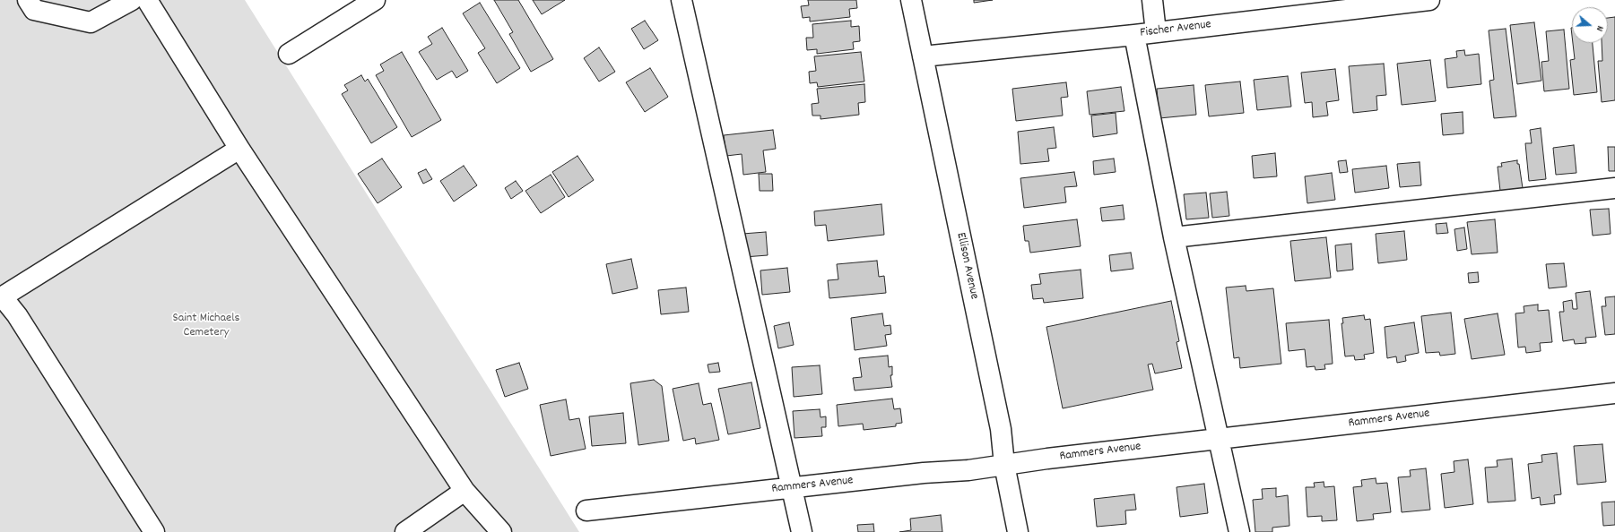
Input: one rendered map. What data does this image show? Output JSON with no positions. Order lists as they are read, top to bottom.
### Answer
{
  "streets": {
    "street": ["Fischer Avenue", "Ellison Avenue", "Rammers Avenue"]
  },
  "crossings": [
    ["Fischer Avenue", "Ellison Avenue"],
    ["Ellison Avenue", "Rammers Avenue"]
  ],
  "parks": ["Saint Michaels Cemetery"],
  "north": "right"
}
